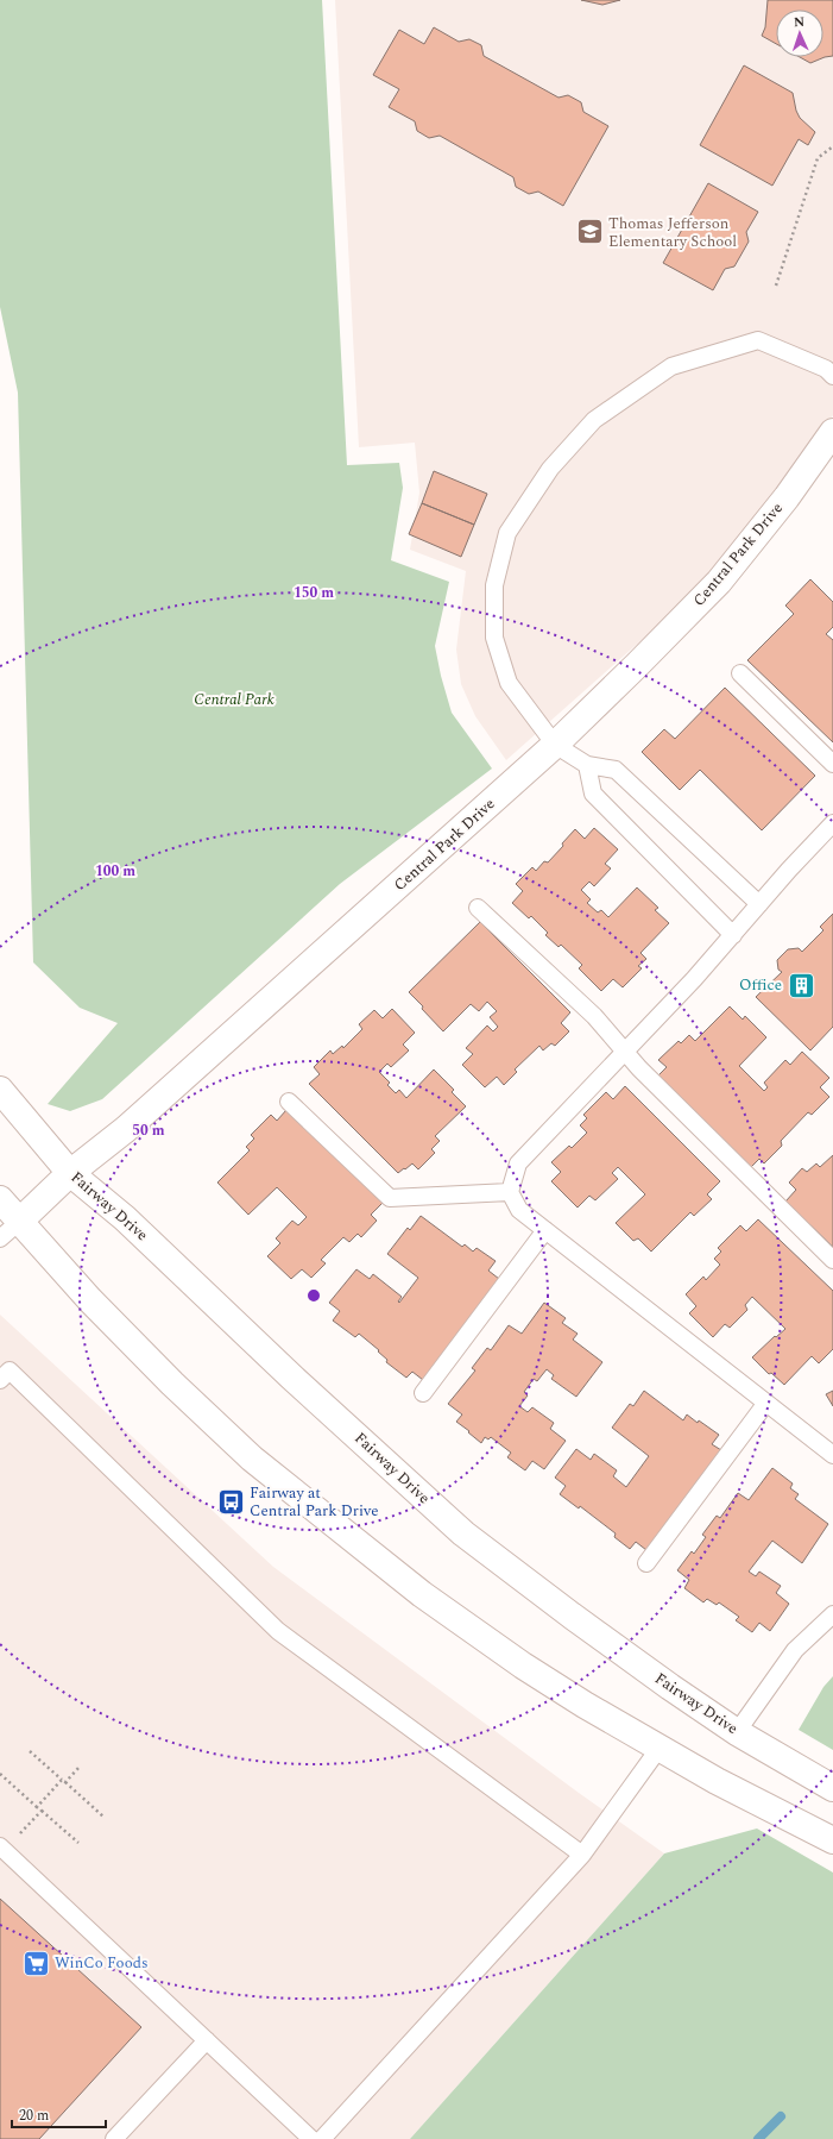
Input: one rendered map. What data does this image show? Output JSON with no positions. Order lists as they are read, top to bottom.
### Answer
{
  "streets": {
    "main road": ["Central Park Drive", "Fairway Drive"]
  },
  "crossings": [
    ["Central Park Drive", "Fairway Drive"]
  ],
  "parks": ["Central Park"],
  "places": {
    "school or university": ["Thomas Jefferson Elementary School"],
    "building": ["Office"],
    "bus stop": ["Fairway at Central Park Drive"],
    "supermarket": ["WinCo Foods"]
  },
  "scale_bar": "20 m",
  "north": "top",
  "rings": ["150 m", "100 m", "50 m"]
}
